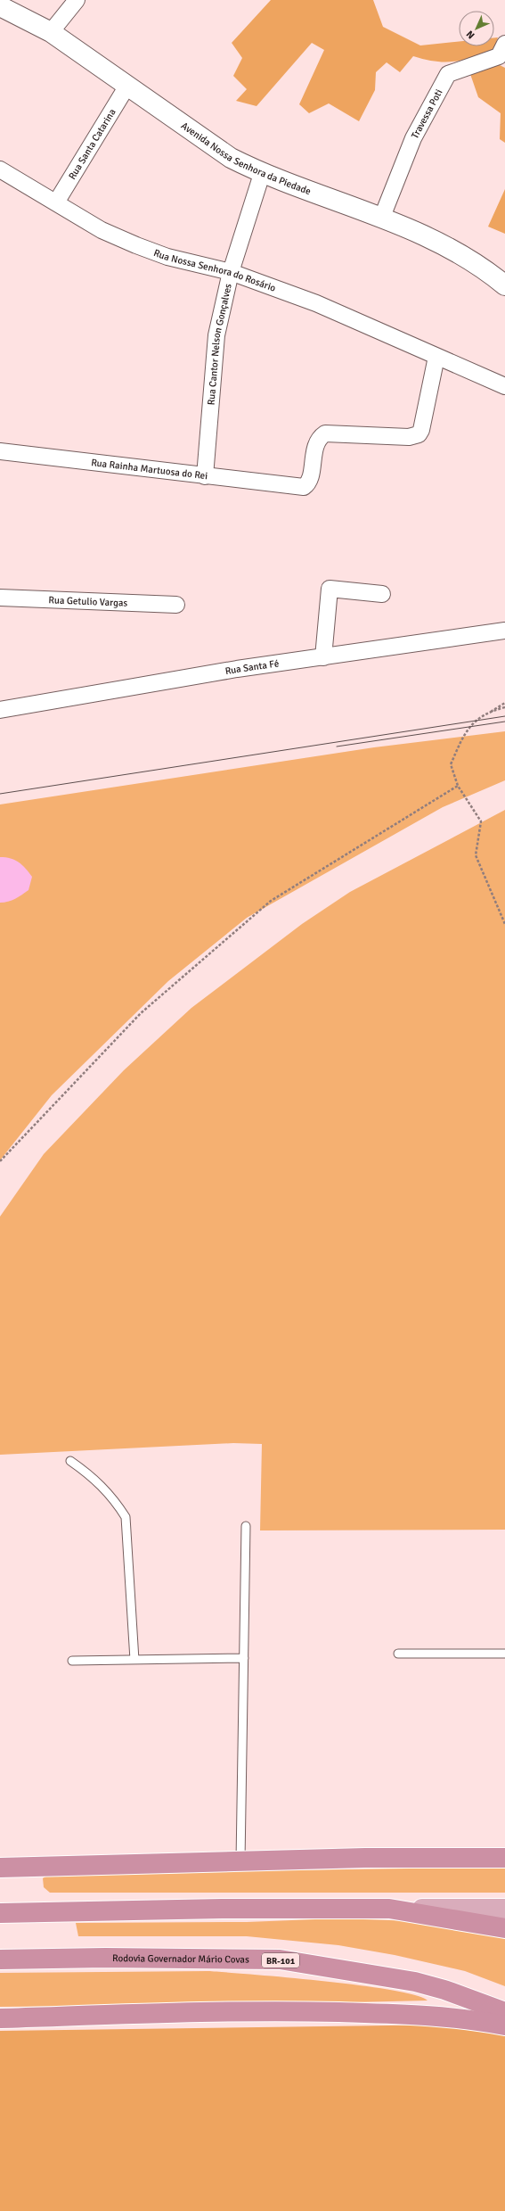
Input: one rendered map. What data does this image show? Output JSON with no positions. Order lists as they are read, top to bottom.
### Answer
{
  "streets": {
    "highway": ["Rodovia Governador Mário Covas", "BR-101"],
    "street": [
      "Travessa Poti",
      "Rua Santa Catarina",
      "Avenida Nossa Senhora da Piedade",
      "Rua Nossa Senhora do Rosário",
      "Rua Cantor Nelson Gonçalves",
      "Rua Rainha Martuosa do Rei",
      "Rua Getulio Vargas",
      "Rua Santa Fé"
    ]
  },
  "crossings": [
    ["Travessa Poti", "Avenida Nossa Senhora da Piedade"],
    ["Rua Santa Catarina", "Avenida Nossa Senhora da Piedade"],
    ["Rua Santa Catarina", "Rua Nossa Senhora do Rosário"],
    ["Avenida Nossa Senhora da Piedade", "Rua Cantor Nelson Gonçalves"],
    ["Rua Nossa Senhora do Rosário", "Rua Cantor Nelson Gonçalves"],
    ["Rua Nossa Senhora do Rosário", "Rua Rainha Martuosa do Rei"],
    ["Rua Cantor Nelson Gonçalves", "Rua Rainha Martuosa do Rei"]
  ],
  "north": "bottom left"
}
